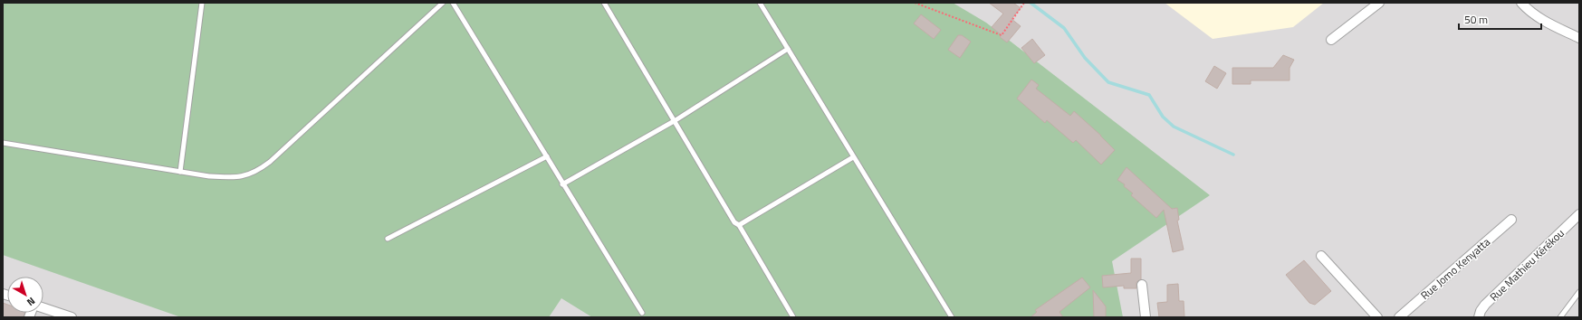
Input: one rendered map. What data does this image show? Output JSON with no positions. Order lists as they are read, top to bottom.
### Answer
{
  "streets": {
    "street": ["Rue Mathieu Kérékou", "Rue Jomo Kenyatta"]
  },
  "scale_bar": "50 m",
  "north": "bottom right"
}
